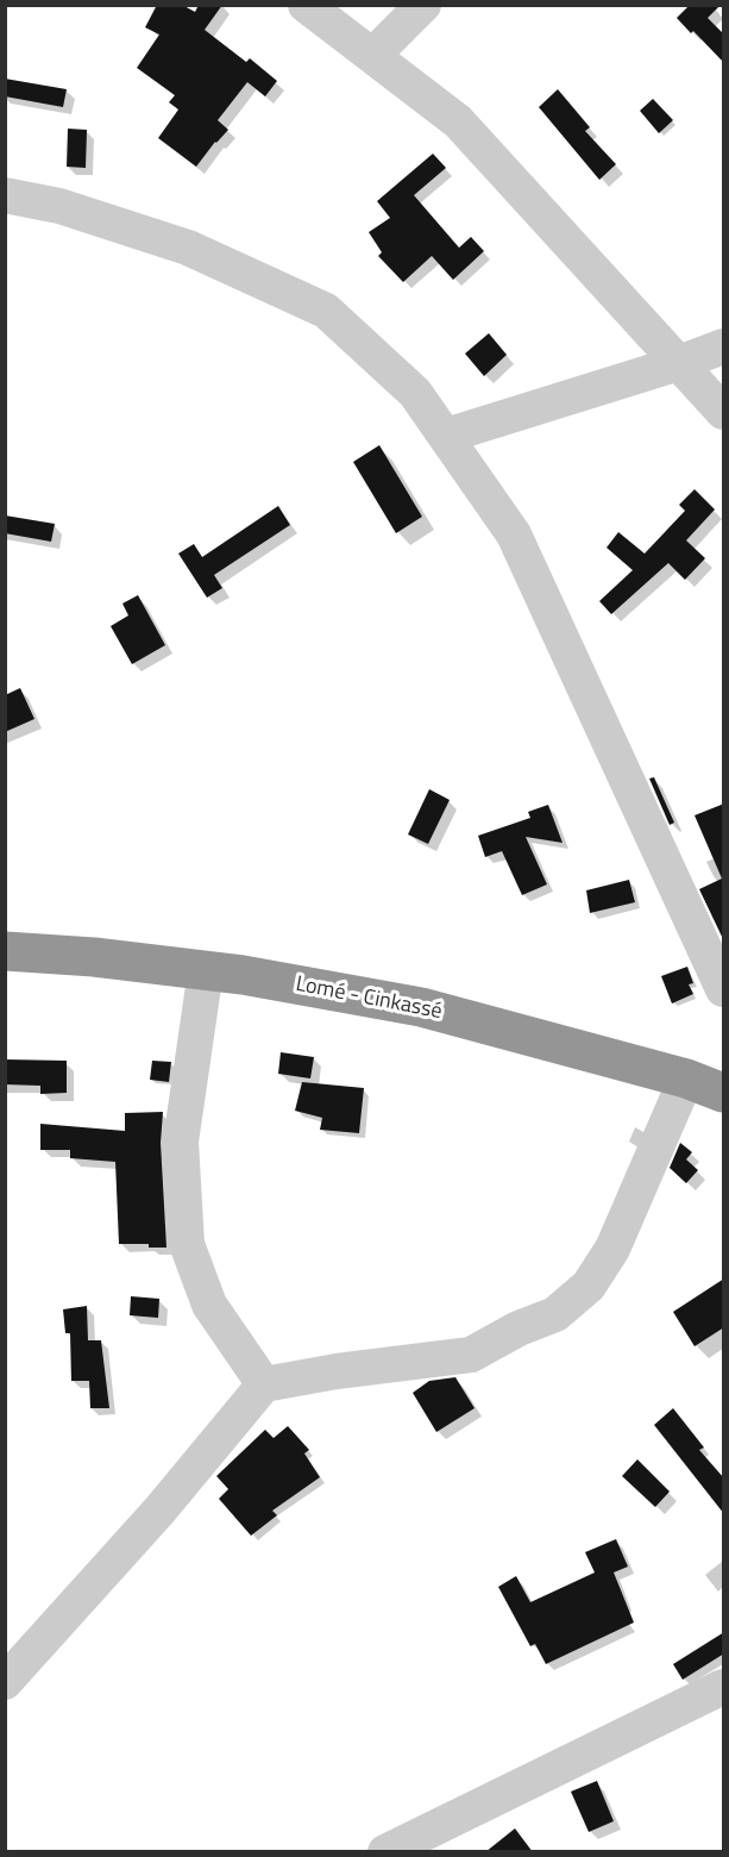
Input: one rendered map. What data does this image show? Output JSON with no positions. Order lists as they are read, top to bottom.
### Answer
{
  "streets": {
    "highway": ["Lomé - Cinkassé"]
  }
}
